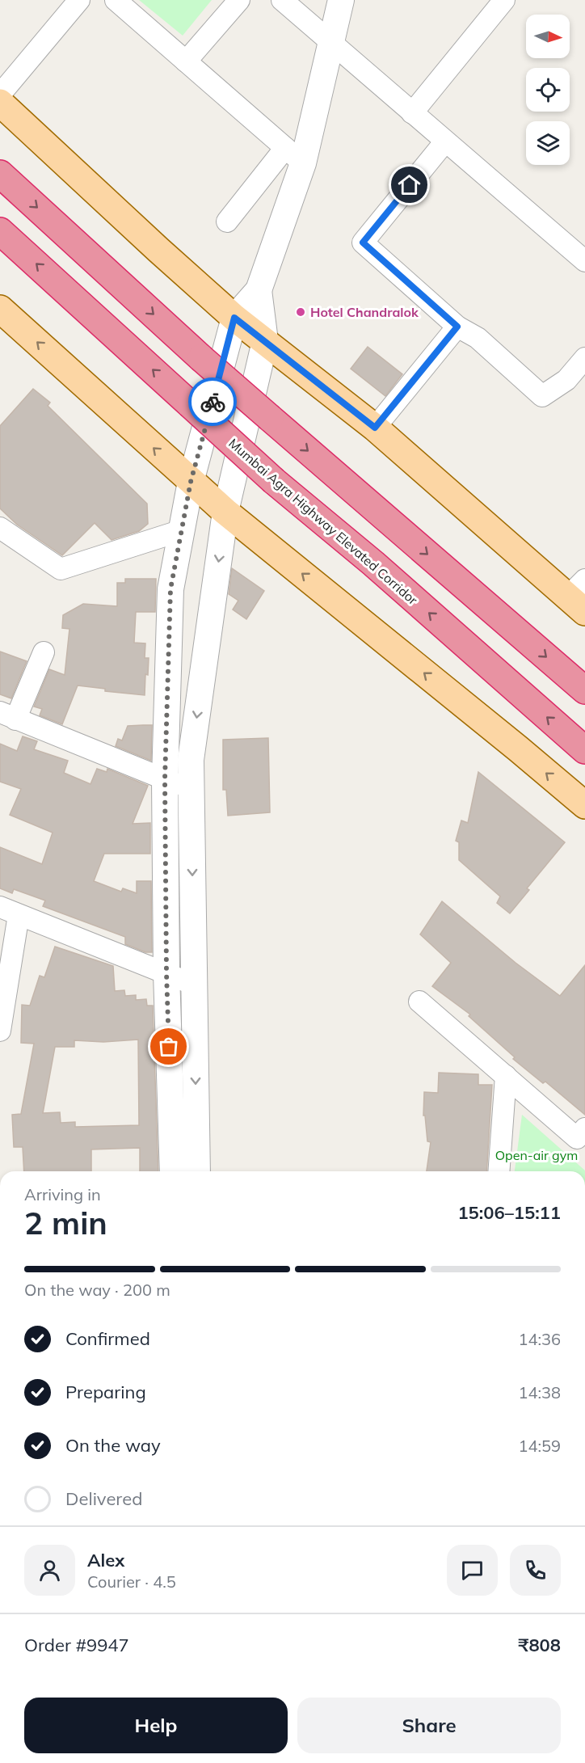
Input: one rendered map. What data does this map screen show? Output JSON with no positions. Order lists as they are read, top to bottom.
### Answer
{
  "streets": {
    "highway": ["Mumbai Agra Highway Elevated Corridor"]
  },
  "parks": ["Open-air gym"],
  "places": ["Hotel Chandralok"],
  "north": "right",
  "page": {
    "heading": ["2 min", "Arriving in", "15:06–15:11"],
    "panel": [
      "Alex",
      "Courier · 4.5",
      "Order #9947",
      "₹808"
    ],
    "bar": "On the way · 200 m",
    "list": [
      ["Confirmed", "14:36"],
      ["Preparing", "14:38"],
      ["On the way", "14:59"],
      "Delivered"
    ],
    "buttons": ["Help", "Share"]
  }
}
